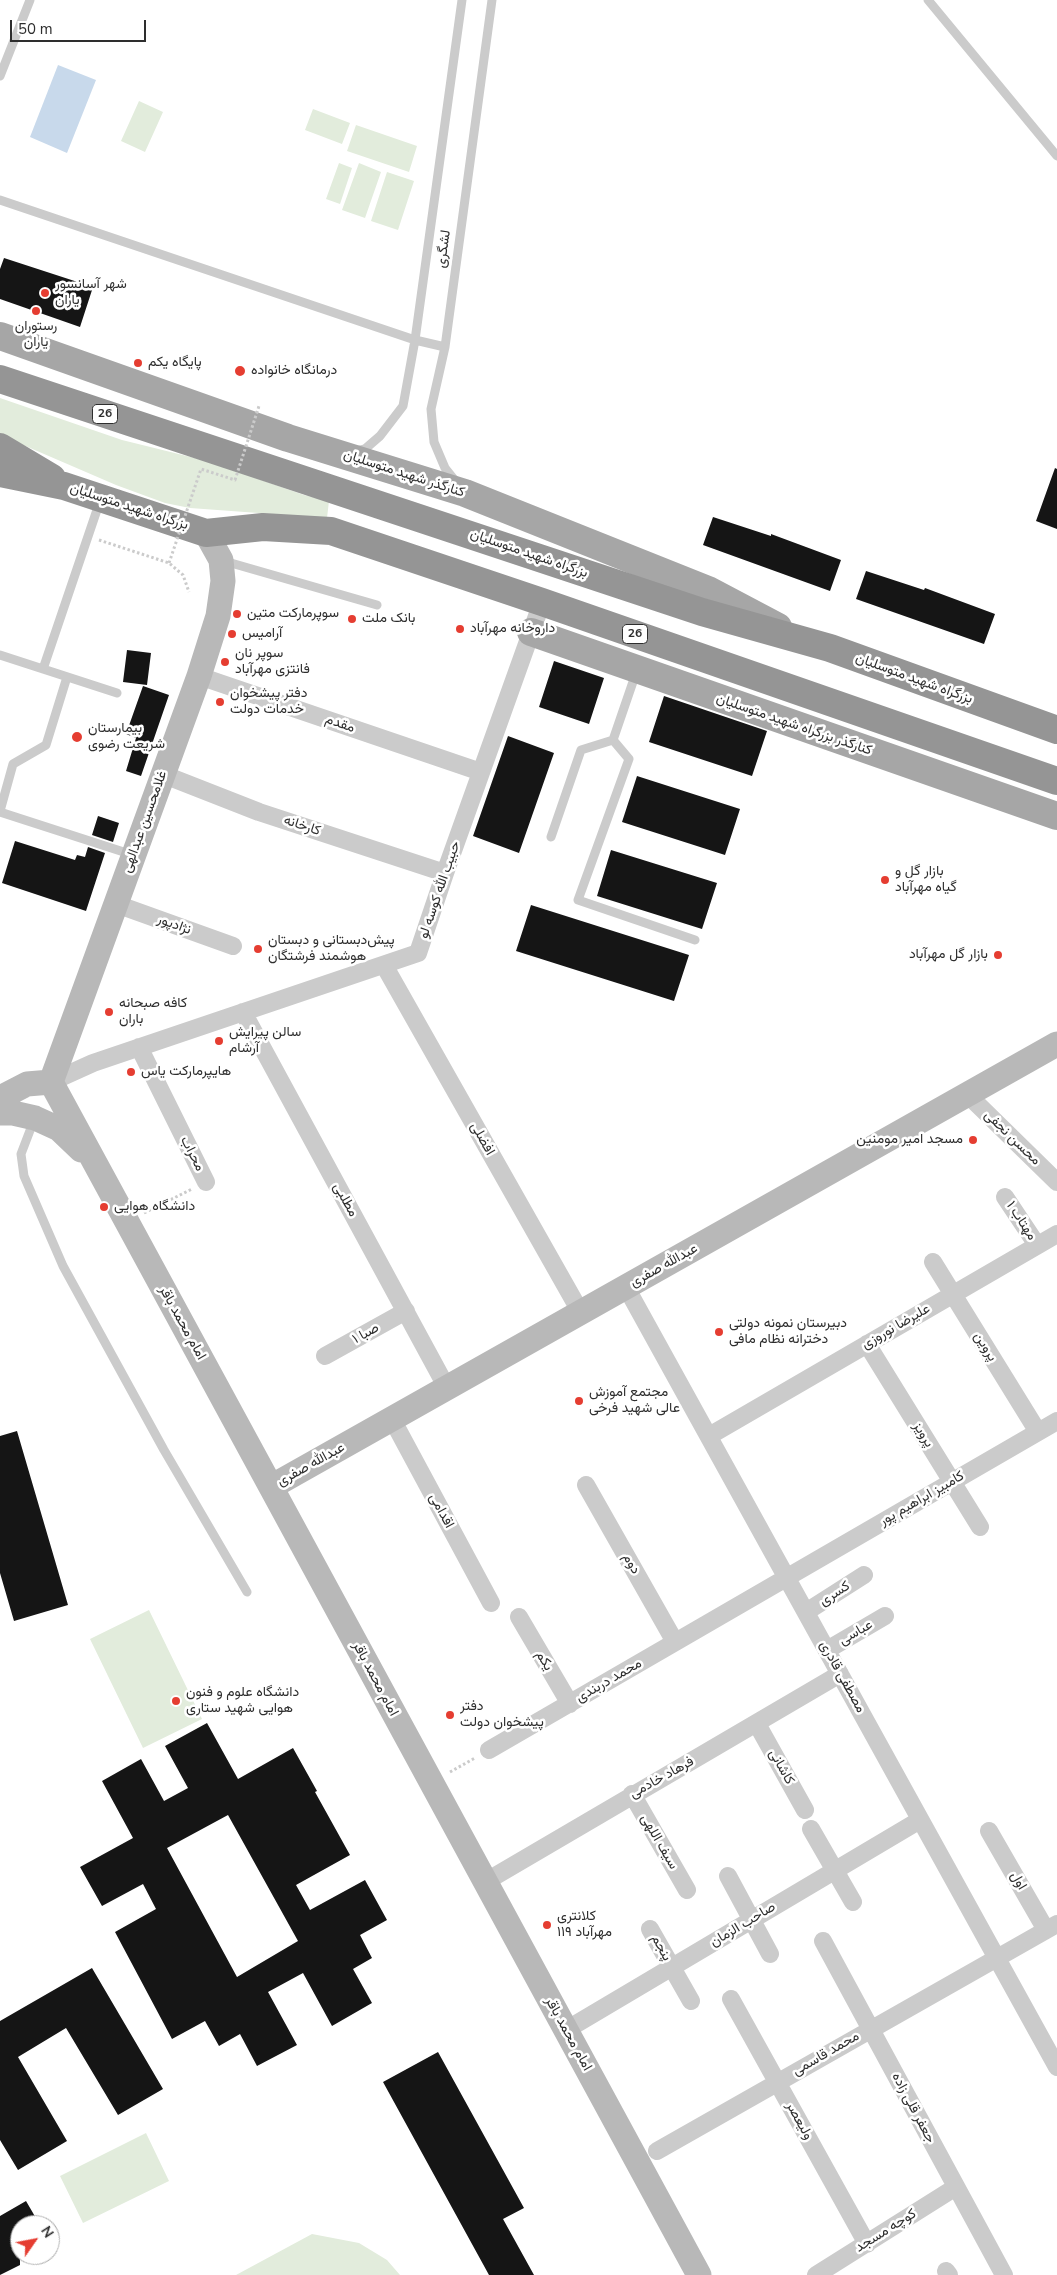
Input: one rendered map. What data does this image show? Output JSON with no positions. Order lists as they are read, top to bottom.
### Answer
{
  "streets": {
    "highway": ["26", "بزرگراه شهید متوسلیان"],
    "main road": [
      "کنارگذر شهید متوسلیان",
      "کنارگذر بزرگراه شهید متوسلیان",
      "غلامحسین عبدالهی",
      "عبدالله صفری",
      "امام محمد باقر"
    ],
    "street": [
      "مقدم",
      "کارخانه",
      "حبیب الله کوسه لو",
      "نژادپور",
      "محسن نجفی",
      "افضلی",
      "محراب",
      "مطلبی",
      "مهتاب ۱",
      "علیرضا نوروزی",
      "صبا ۱",
      "پروین",
      "پرویز",
      "کامبیز ابراهیم پور",
      "اقدامی",
      "دوم",
      "کسری",
      "عباسی",
      "یکم",
      "مصطفی قادری",
      "محمد دربندی",
      "کاشانی",
      "فرهاد خادمی",
      "سیف اللهی",
      "اول",
      "صاحب الزمان",
      "پنجم",
      "محمد قاسمی",
      "جعفر قلی زاده",
      "ولیعصر",
      "کوچه مسجد"
    ],
    "lane": ["لشگری"]
  },
  "crossings": [
    ["لشگری", "کنارگذر شهید متوسلیان"],
    ["کنارگذر شهید متوسلیان", "بزرگراه شهید متوسلیان"],
    ["بزرگراه شهید متوسلیان", "غلامحسین عبدالهی"],
    ["بزرگراه شهید متوسلیان", "حبیب الله کوسه لو"],
    ["مقدم", "غلامحسین عبدالهی"],
    ["مقدم", "حبیب الله کوسه لو"],
    ["کنارگذر بزرگراه شهید متوسلیان", "حبیب الله کوسه لو"],
    ["غلامحسین عبدالهی", "کارخانه"],
    ["غلامحسین عبدالهی", "حبیب الله کوسه لو"],
    ["غلامحسین عبدالهی", "نژادپور"],
    ["غلامحسین عبدالهی", "امام محمد باقر"],
    ["کارخانه", "حبیب الله کوسه لو"],
    ["حبیب الله کوسه لو", "افضلی"],
    ["حبیب الله کوسه لو", "محراب"],
    ["حبیب الله کوسه لو", "مطلبی"],
    ["حبیب الله کوسه لو", "امام محمد باقر"],
    ["محسن نجفی", "عبدالله صفری"],
    ["افضلی", "عبدالله صفری"],
    ["محراب", "امام محمد باقر"],
    ["مطلبی", "عبدالله صفری"],
    ["مطلبی", "صبا ۱"],
    ["مهتاب ۱", "علیرضا نوروزی"],
    ["عبدالله صفری", "امام محمد باقر"],
    ["عبدالله صفری", "اقدامی"],
    ["عبدالله صفری", "مصطفی قادری"],
    ["امام محمد باقر", "فرهاد خادمی"],
    ["امام محمد باقر", "صاحب الزمان"],
    ["علیرضا نوروزی", "پروین"],
    ["علیرضا نوروزی", "پرویز"],
    ["علیرضا نوروزی", "مصطفی قادری"],
    ["پروین", "کامبیز ابراهیم پور"],
    ["پرویز", "کامبیز ابراهیم پور"],
    ["کامبیز ابراهیم پور", "مصطفی قادری"],
    ["کامبیز ابراهیم پور", "محمد دربندی"],
    ["دوم", "محمد دربندی"],
    ["کسری", "مصطفی قادری"],
    ["عباسی", "مصطفی قادری"],
    ["یکم", "محمد دربندی"],
    ["مصطفی قادری", "محمد دربندی"],
    ["مصطفی قادری", "فرهاد خادمی"],
    ["مصطفی قادری", "صاحب الزمان"],
    ["مصطفی قادری", "محمد قاسمی"],
    ["کاشانی", "فرهاد خادمی"],
    ["فرهاد خادمی", "سیف اللهی"],
    ["اول", "محمد قاسمی"],
    ["صاحب الزمان", "پنجم"],
    ["محمد قاسمی", "جعفر قلی زاده"],
    ["محمد قاسمی", "ولیعصر"],
    ["جعفر قلی زاده", "کوچه مسجد"],
    ["ولیعصر", "کوچه مسجد"]
  ],
  "places": [
    "شهر آسانسور یاران",
    "رستوران یاران",
    "پایگاه یکم",
    "درمانگاه خانواده",
    "سوپرمارکت متین",
    "بانک ملت",
    "داروخانه مهرآباد",
    "آرامیس",
    "سوپر نان فانتزی مهرآباد",
    "دفتر پیشخوان خدمات دولت",
    "بیمارستان شریعت رضوی",
    "بازار گل و گیاه مهرآباد",
    "پیش‌دبستانی و دبستان هوشمند فرشتگان",
    "بازار گل مهرآباد",
    "کافه صبحانه باران",
    "سالن پیرایش آرشام",
    "هایپرمارکت یاس",
    "مسجد امیر مومنین",
    "دانشگاه هوایی",
    "دبیرستان نمونه دولتی دخترانه نظام مافی",
    "مجتمع آموزش عالی شهید فرخی",
    "دانشگاه علوم و فنون هوایی شهید ستاری",
    "دفتر پیشخوان دولت",
    "کلانتری ۱۱۹ مهرآباد"
  ],
  "scale_bar": "50 m",
  "north": "top right"
}
